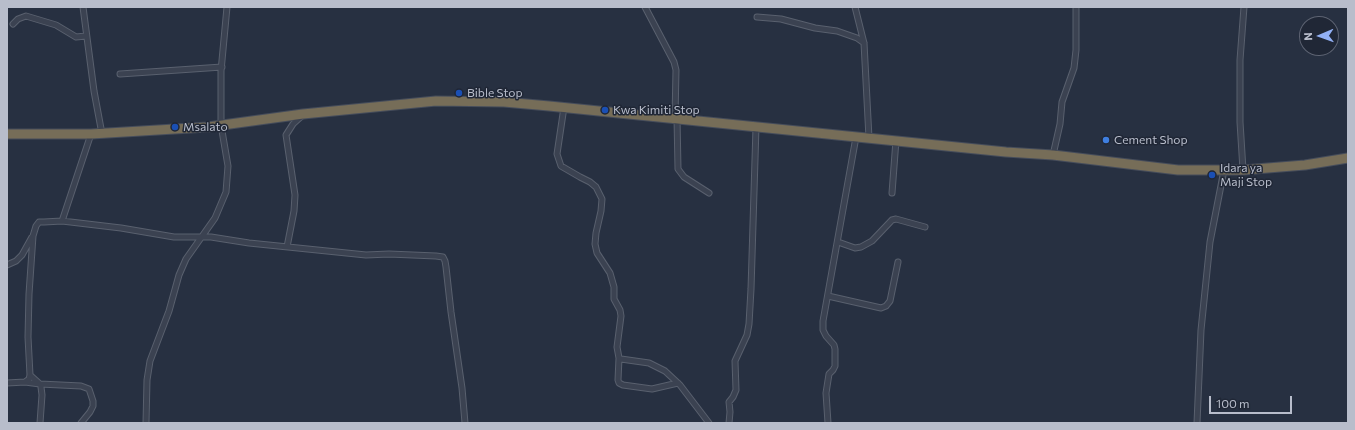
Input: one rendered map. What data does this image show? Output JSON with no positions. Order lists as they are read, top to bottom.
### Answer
{
  "places": [
    "Bible Stop",
    "Kwa Kimiti Stop",
    "Msalato",
    "Cement Shop",
    "Idara ya Maji Stop"
  ],
  "scale_bar": "100 m",
  "north": "left"
}
